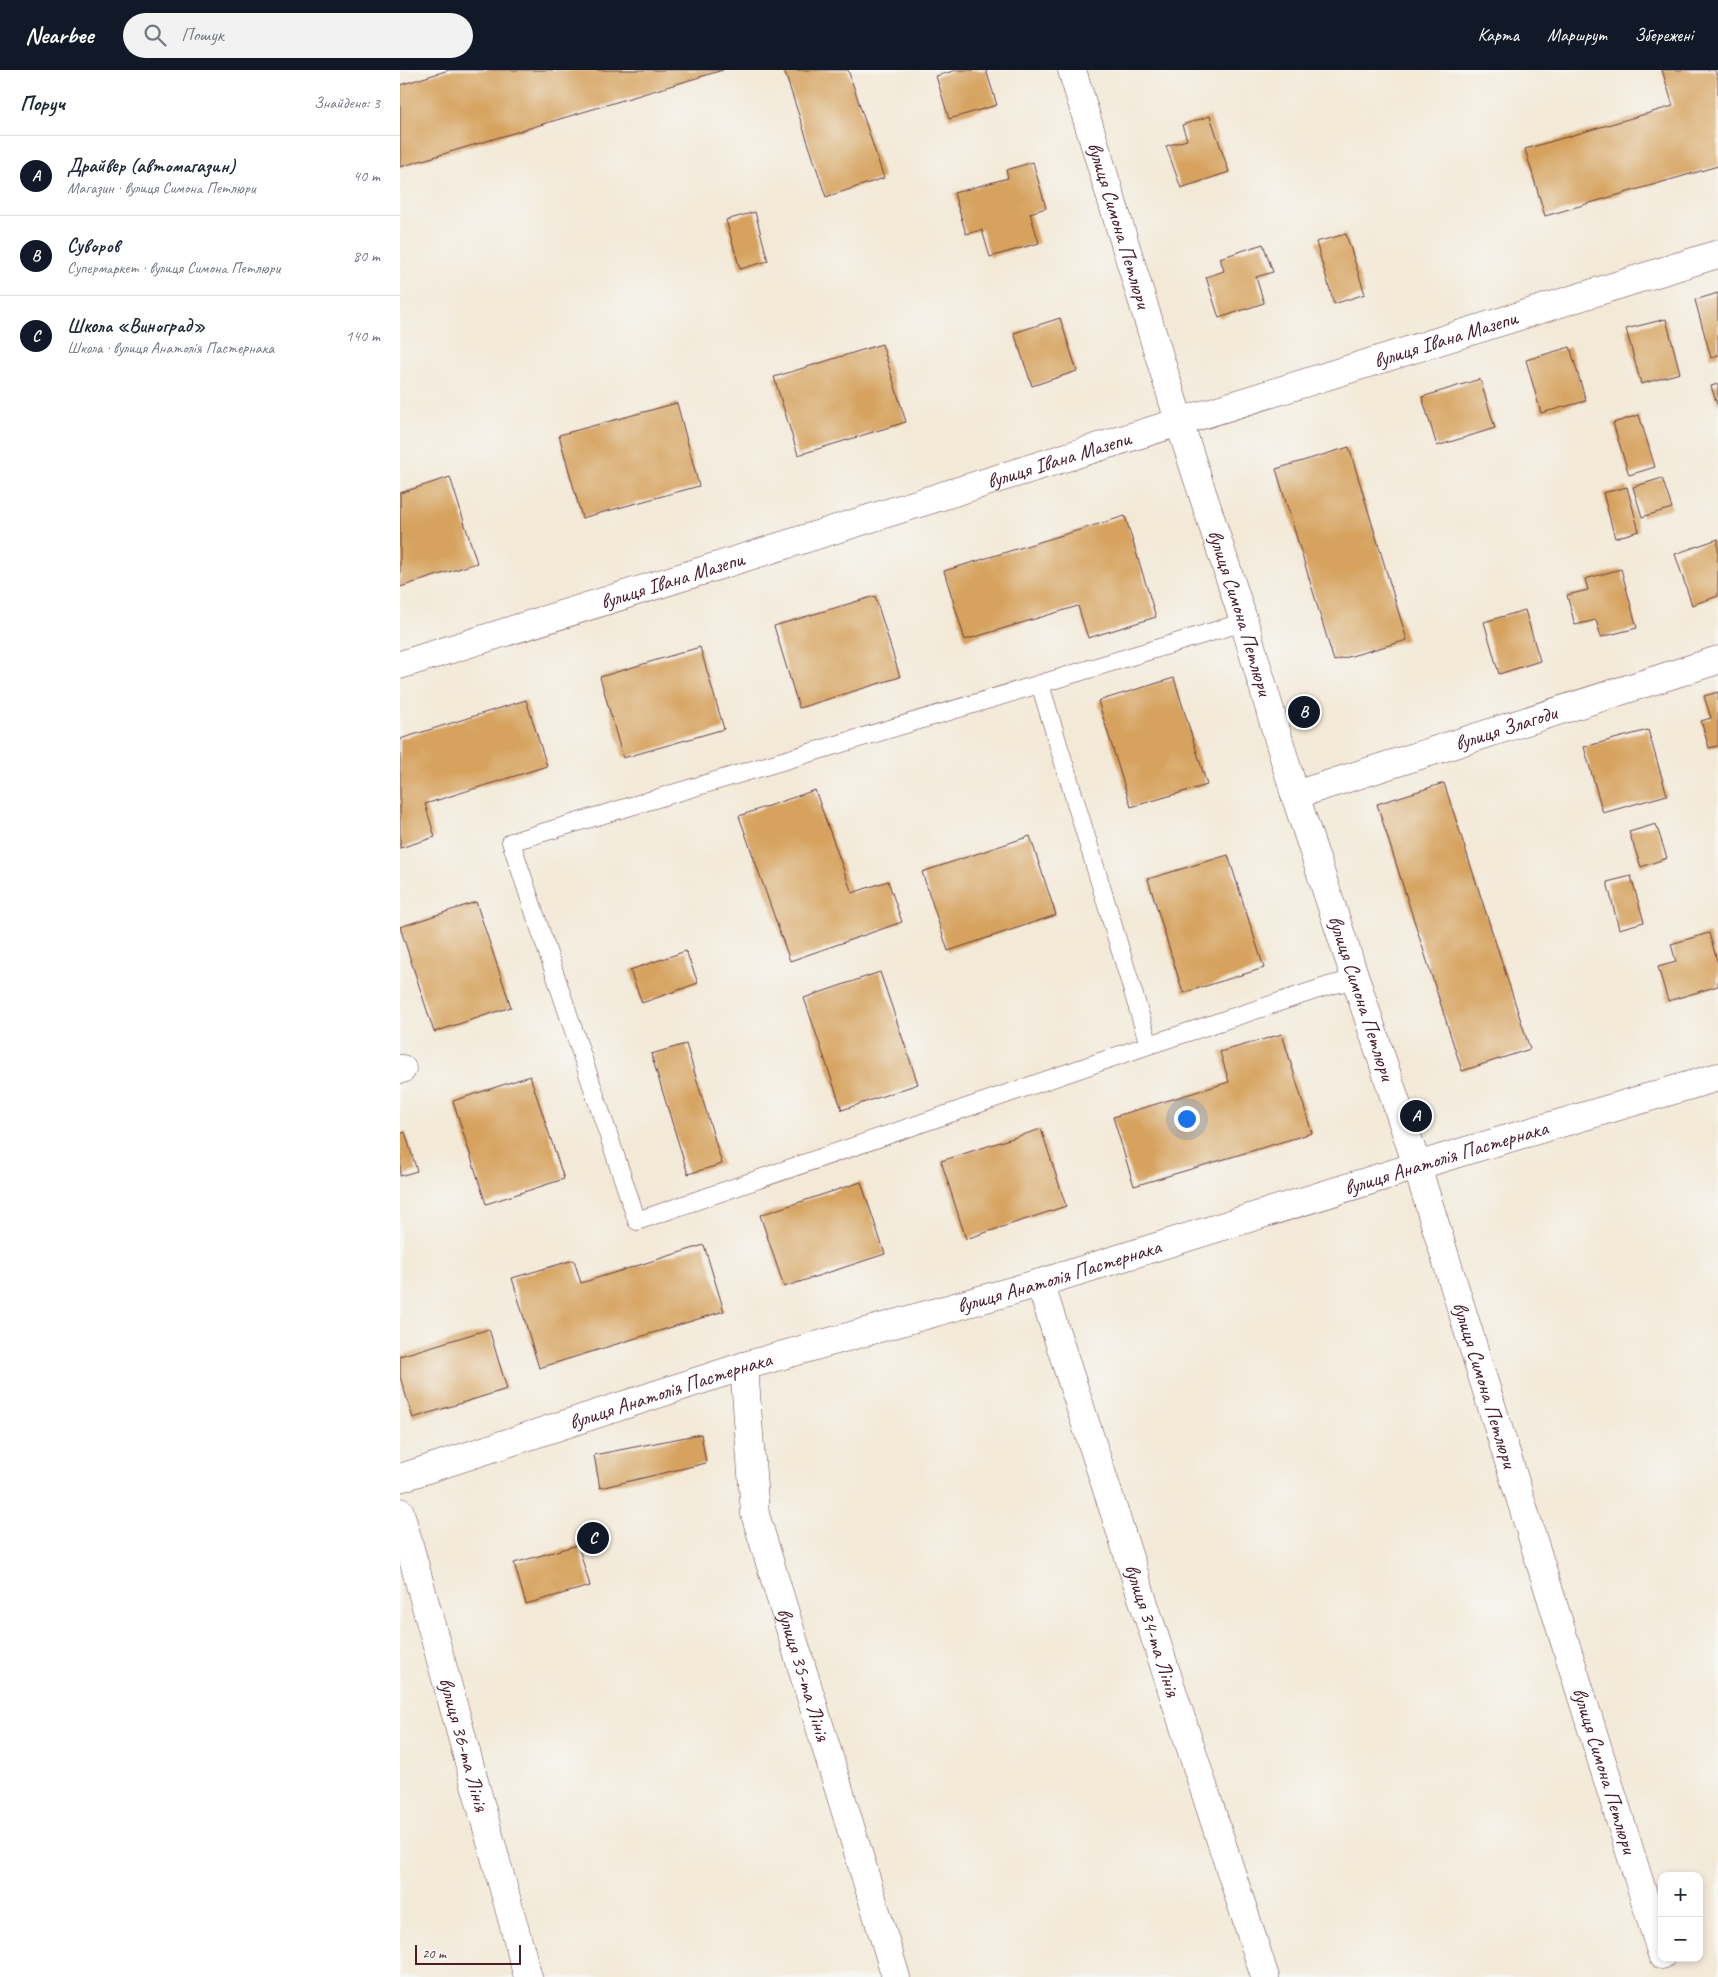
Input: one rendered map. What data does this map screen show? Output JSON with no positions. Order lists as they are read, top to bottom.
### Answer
{
  "streets": {
    "street": [
      "вулиця Симона Петлюри",
      "вулиця Івана Мазепи",
      "вулиця Злагоди",
      "вулиця Анатолія Пастернака",
      "вулиця 34-та Лінія",
      "вулиця 35-та Лінія",
      "вулиця 36-та Лінія"
    ]
  },
  "crossings": [
    ["вулиця Симона Петлюри", "вулиця Івана Мазепи"],
    ["вулиця Симона Петлюри", "вулиця Злагоди"],
    ["вулиця Симона Петлюри", "вулиця Анатолія Пастернака"],
    ["вулиця Анатолія Пастернака", "вулиця 34-та Лінія"],
    ["вулиця Анатолія Пастернака", "вулиця 35-та Лінія"]
  ],
  "scale_bar": "20 m",
  "page": {
    "header": "Nearbee",
    "search": "Пошук",
    "nav": ["Карта", "Маршрут", "Збережені"],
    "heading": ["Поруч", "Знайдено: 3"],
    "list": [
      {
        "mark": "A",
        "name": "Драйвер (автомагазин)",
        "note": "Магазин · вулиця Симона Петлюри",
        "value": "40 m"
      },
      {
        "mark": "B",
        "name": "Суворов",
        "note": "Супермаркет · вулиця Симона Петлюри",
        "value": "80 m"
      },
      {
        "mark": "C",
        "name": "Школа «Виноград»",
        "note": "Школа · вулиця Анатолія Пастернака",
        "value": "140 m"
      }
    ],
    "pins": ["B", "A", "C"],
    "map_buttons": ["+", "−"],
    "scale": "20 m"
  }
}
